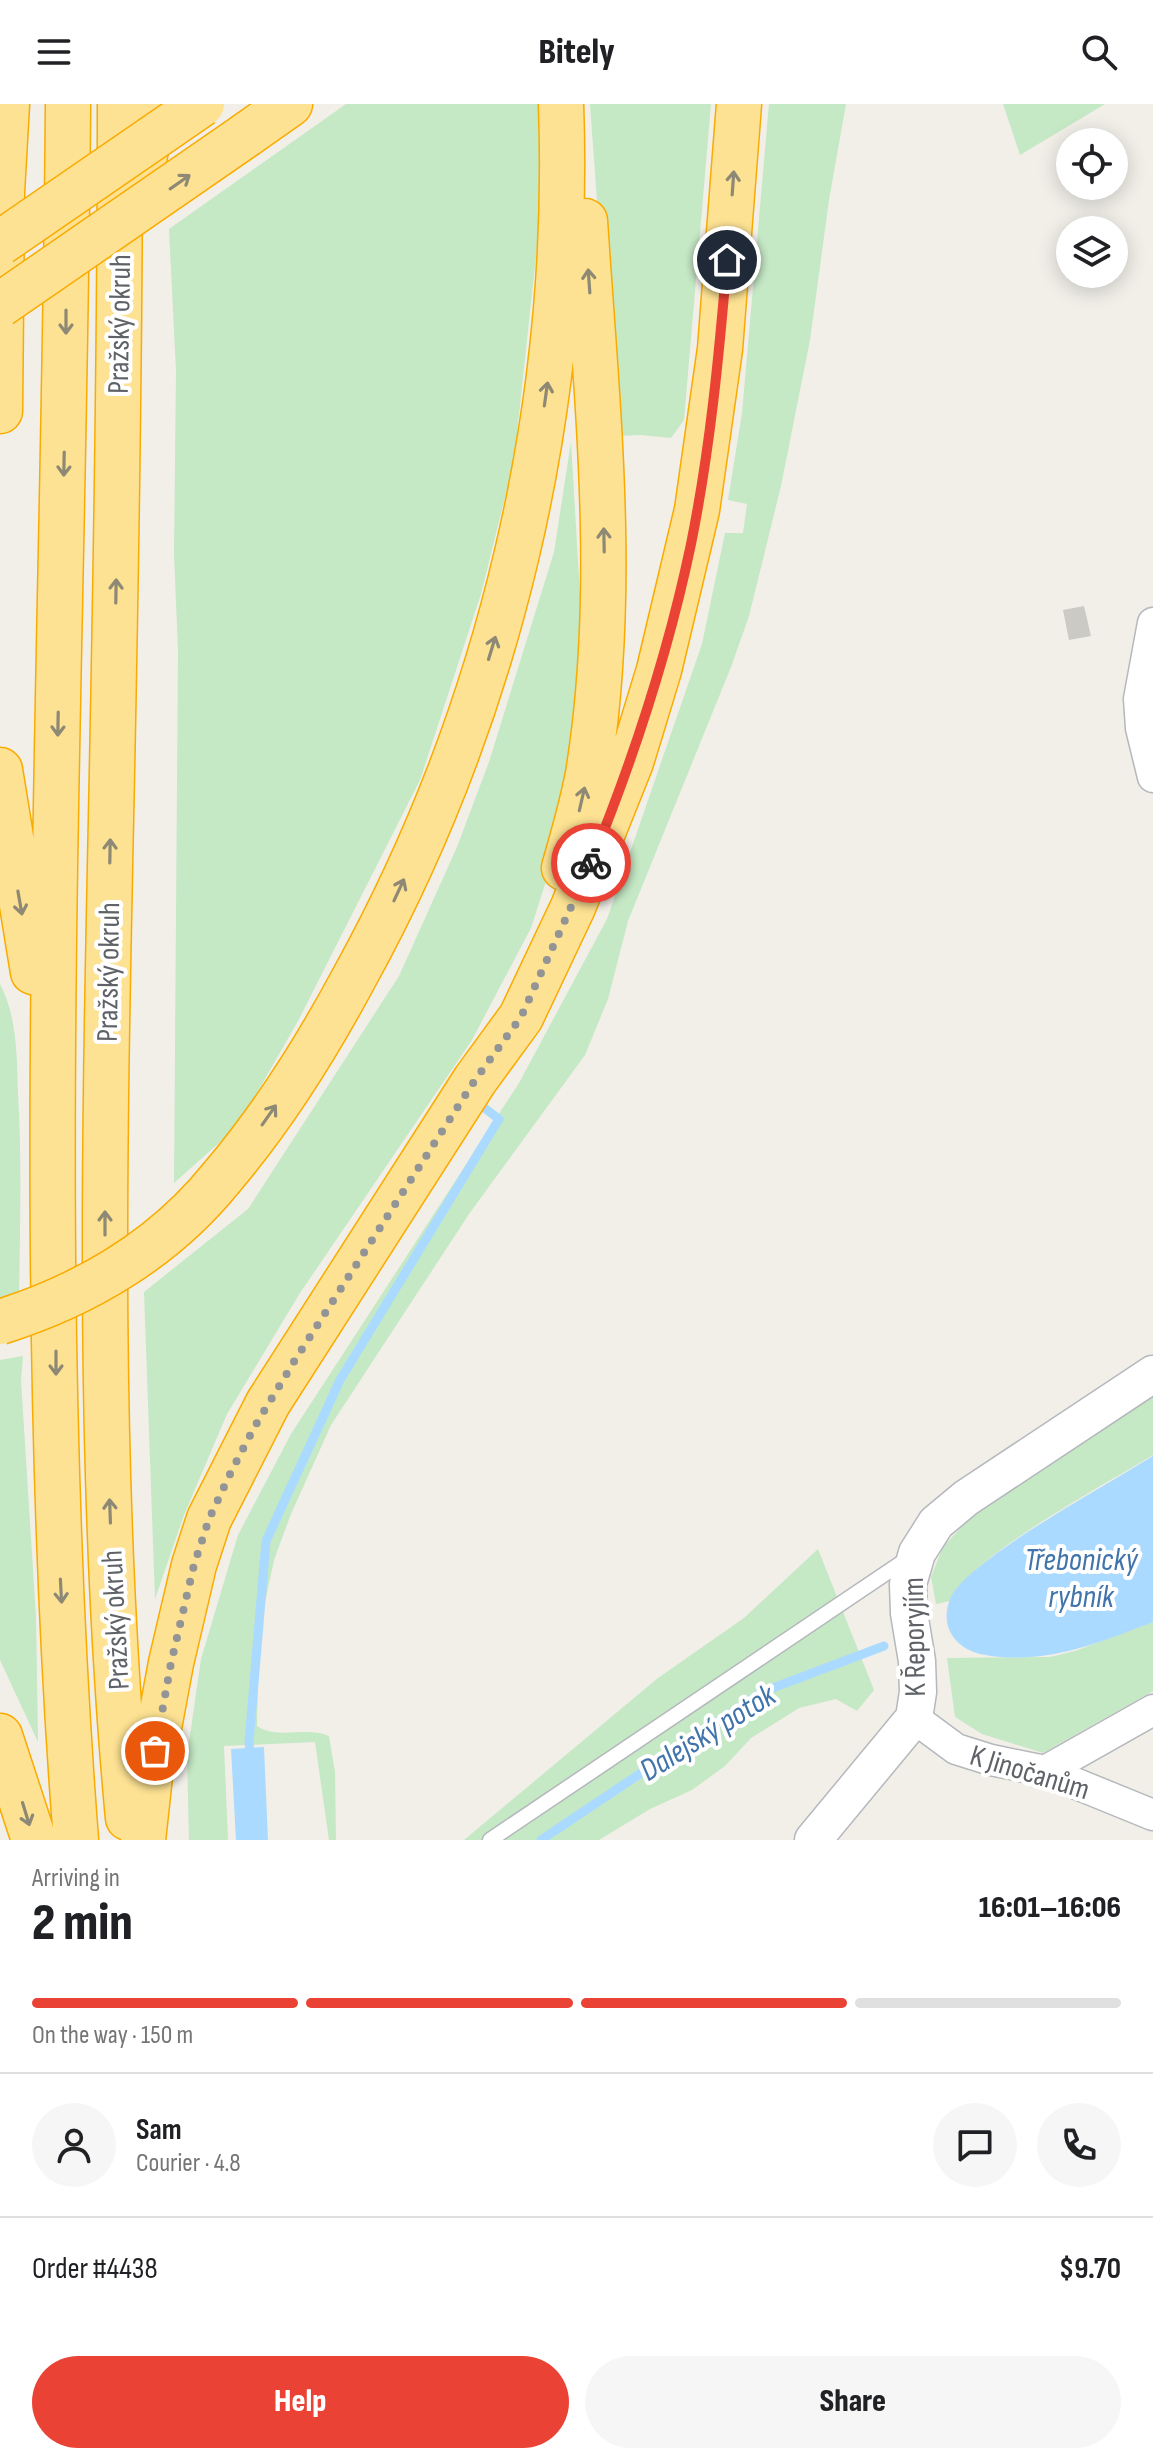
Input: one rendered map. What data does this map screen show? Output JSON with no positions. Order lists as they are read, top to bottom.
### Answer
{
  "streets": {
    "highway": ["Pražský okruh"],
    "street": ["K Řeporyjím", "K Jinočanům"]
  },
  "crossings": [
    ["K Řeporyjím", "K Jinočanům"]
  ],
  "water": ["Třebonický rybník", "Dalejský potok"],
  "page": {
    "header": "Bitely",
    "heading": ["2 min", "Arriving in", "16:01–16:06"],
    "panel": [
      "Sam",
      "Courier · 4.8",
      "Order #4438",
      "$9.70"
    ],
    "bar": "On the way · 150 m",
    "buttons": ["Help", "Share"]
  }
}
